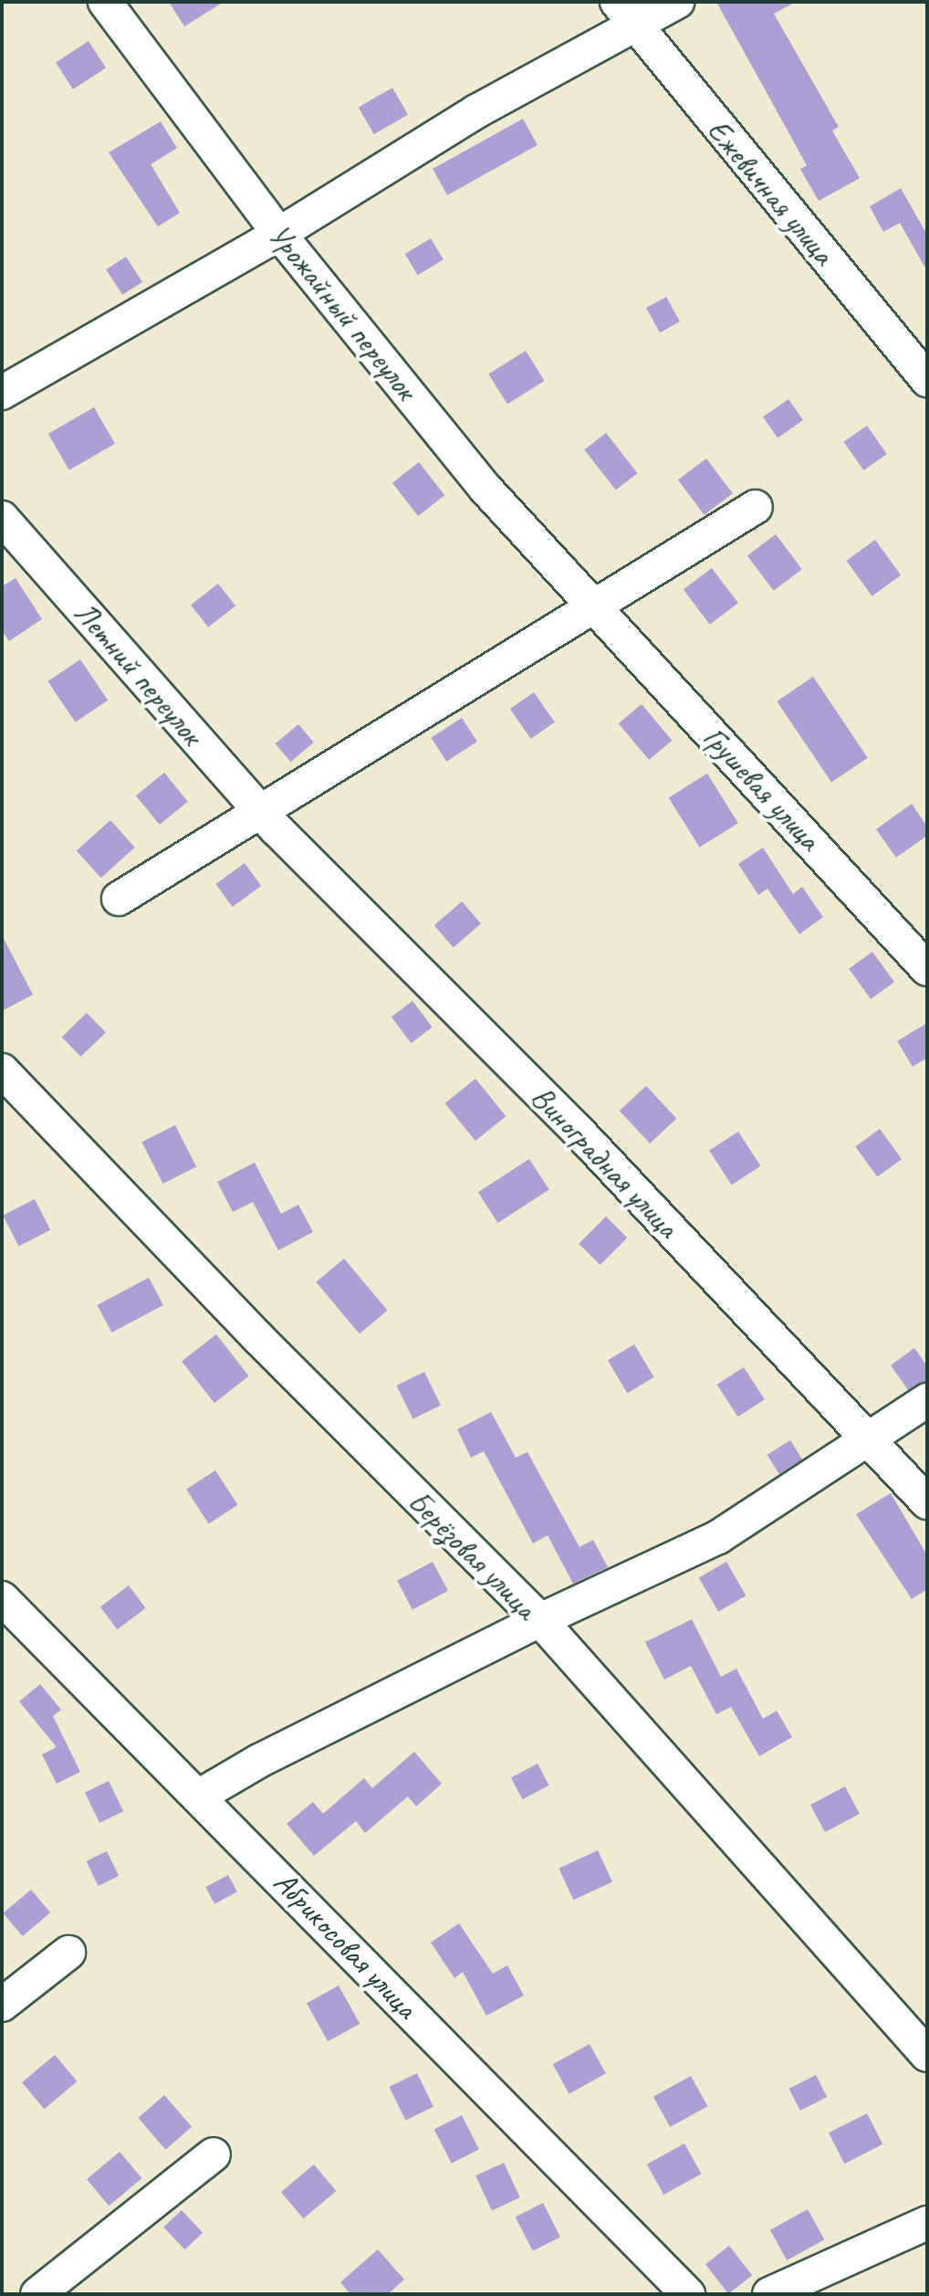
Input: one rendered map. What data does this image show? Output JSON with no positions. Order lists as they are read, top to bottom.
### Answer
{
  "streets": {
    "street": [
      "Ежевичная улица",
      "Урожайный переулок",
      "Летний переулок",
      "Грушевая улица",
      "Виноградная улица",
      "Берёзовая улица",
      "Абрикосовая улица"
    ]
  },
  "crossings": [
    ["Урожайный переулок", "Грушевая улица"],
    ["Летний переулок", "Виноградная улица"]
  ]
}
